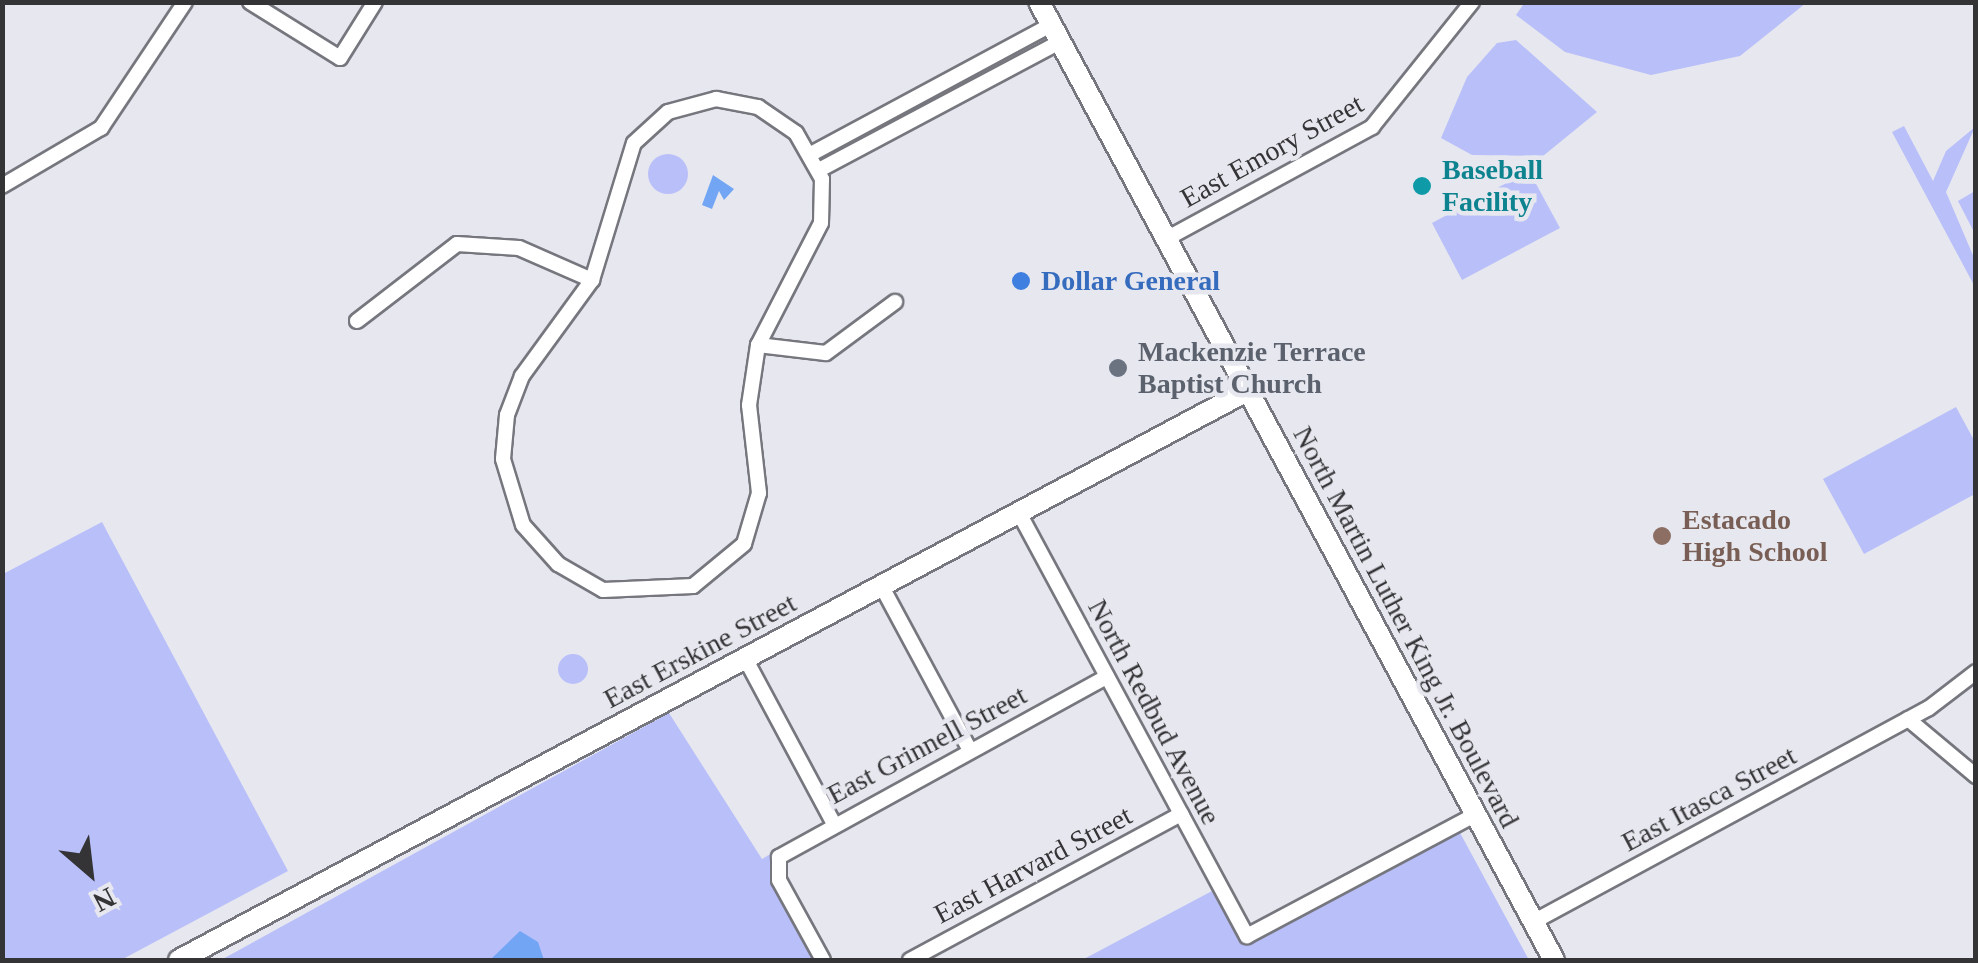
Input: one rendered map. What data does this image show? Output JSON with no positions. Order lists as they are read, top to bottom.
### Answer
{
  "streets": {
    "street": [
      "East Emory Street",
      "North Martin Luther King Jr. Boulevard",
      "East Erskine Street",
      "North Redbud Avenue",
      "East Grinnell Street",
      "East Itasca Street",
      "East Harvard Street"
    ]
  },
  "crossings": [
    ["East Emory Street", "North Martin Luther King Jr. Boulevard"],
    ["North Martin Luther King Jr. Boulevard", "East Erskine Street"],
    ["North Martin Luther King Jr. Boulevard", "North Redbud Avenue"],
    ["North Martin Luther King Jr. Boulevard", "East Itasca Street"],
    ["East Erskine Street", "North Redbud Avenue"],
    ["North Redbud Avenue", "East Grinnell Street"],
    ["North Redbud Avenue", "East Harvard Street"]
  ],
  "places": [
    "Baseball Facility",
    "Dollar General",
    "Mackenzie Terrace Baptist Church",
    "Estacado High School"
  ],
  "north": "bottom right"
}
